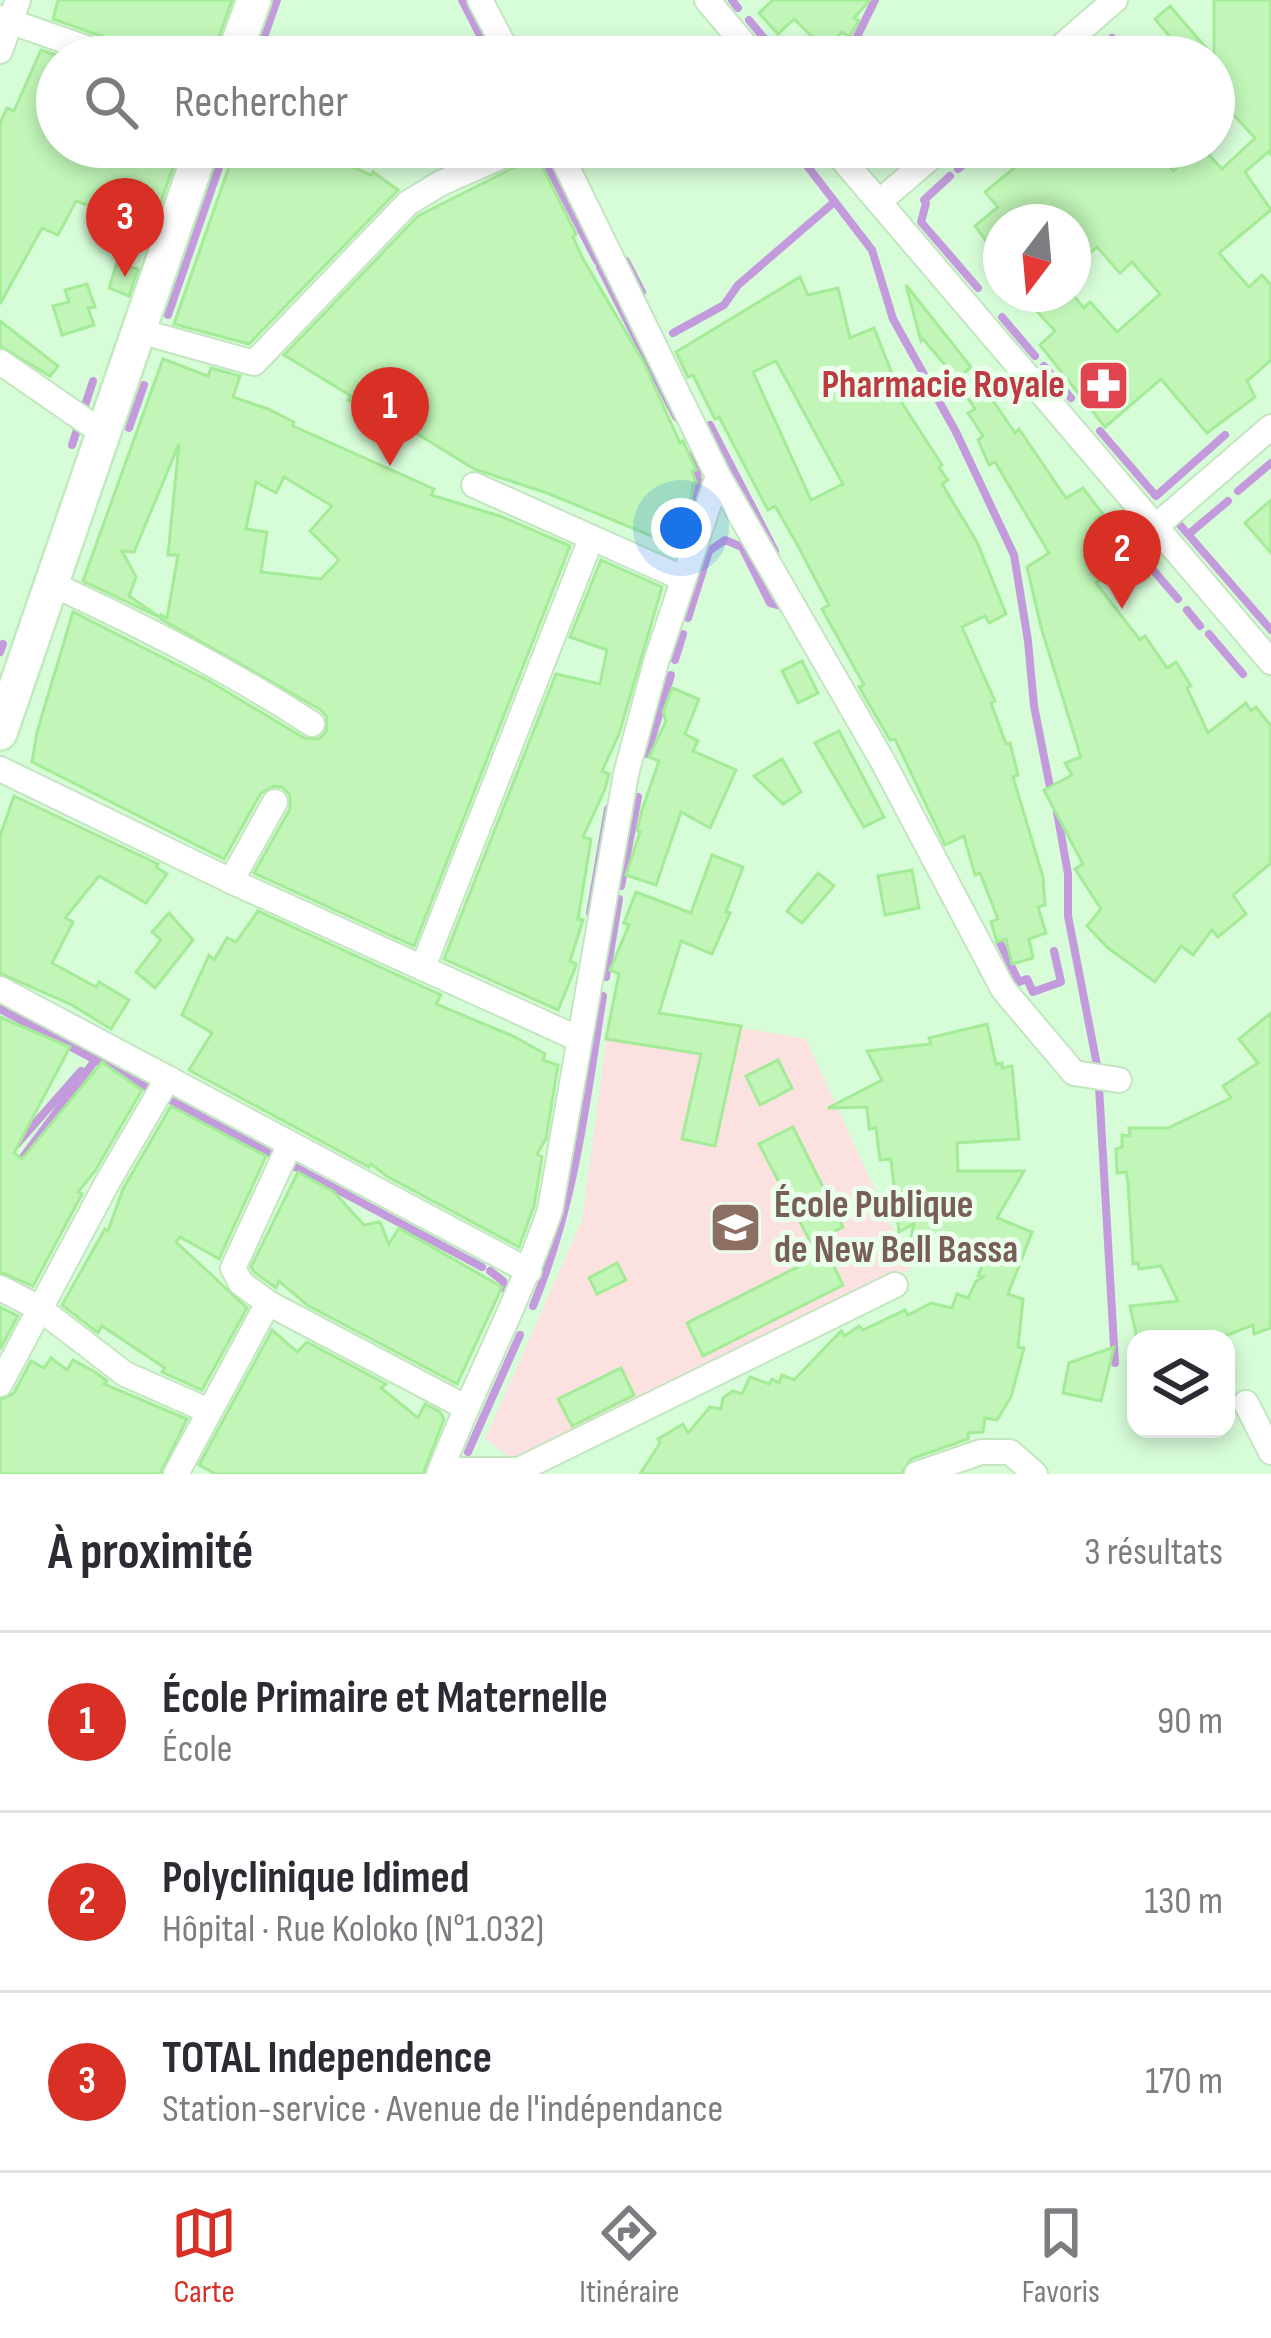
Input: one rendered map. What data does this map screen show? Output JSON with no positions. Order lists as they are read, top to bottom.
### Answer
{
  "places": {
    "pharmacy": ["Pharmacie Royale"],
    "school or university": ["École Publique de New Bell Bassa"]
  },
  "north": "bottom",
  "page": {
    "search": "Rechercher",
    "pins": ["3", "1", "2"],
    "heading": ["À proximité", "3 résultats"],
    "list": [
      {
        "mark": "1",
        "name": "École Primaire et Maternelle",
        "note": "École",
        "value": "90 m"
      },
      {
        "mark": "2",
        "name": "Polyclinique Idimed",
        "note": "Hôpital · Rue Koloko (N°1.032)",
        "value": "130 m"
      },
      {
        "mark": "3",
        "name": "TOTAL Independence",
        "note": "Station-service · Avenue de l'indépendance",
        "value": "170 m"
      }
    ],
    "nav": ["Carte", "Itinéraire", "Favoris"]
  }
}
